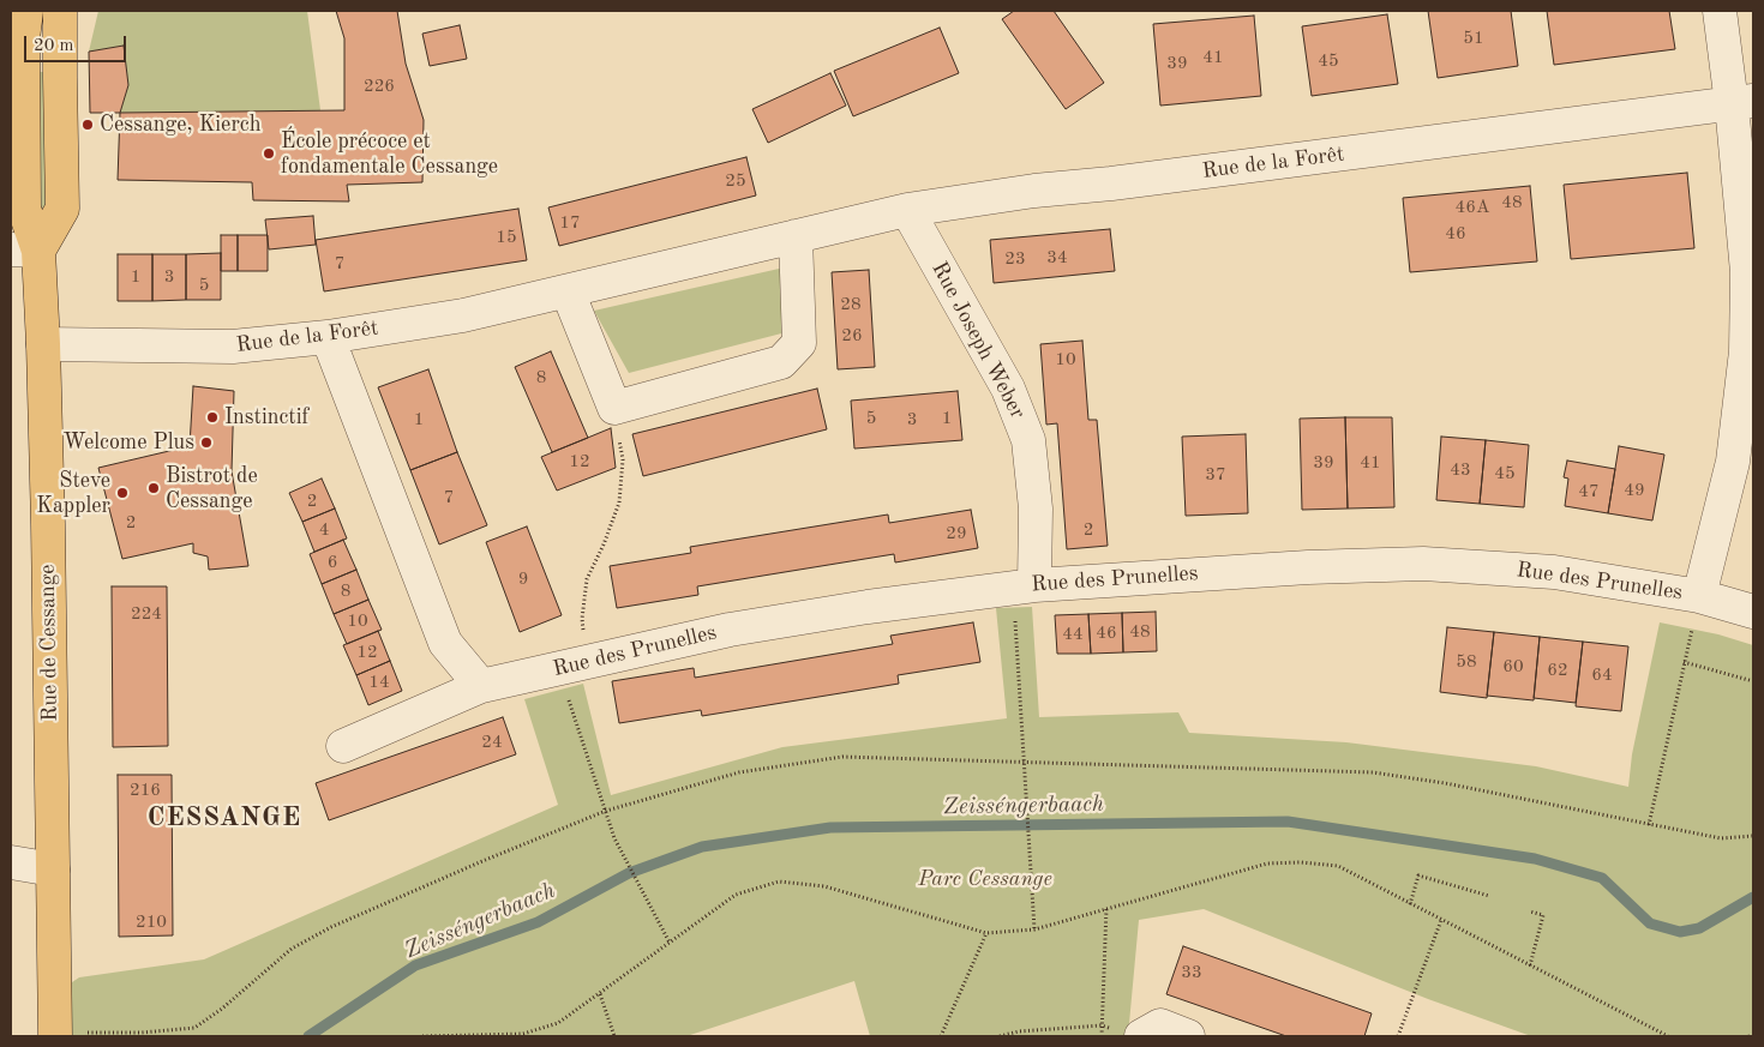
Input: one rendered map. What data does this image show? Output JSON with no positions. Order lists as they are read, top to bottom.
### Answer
{
  "streets": {
    "main road": ["Rue de Cessange"],
    "street": ["Rue de la Forêt", "Rue Joseph Weber", "Rue des Prunelles"]
  },
  "crossings": [
    ["Rue de la Forêt", "Rue Joseph Weber"],
    ["Rue de la Forêt", "Rue de Cessange"],
    ["Rue Joseph Weber", "Rue des Prunelles"]
  ],
  "districts": ["CESSANGE"],
  "water": ["Zeisséngerbaach"],
  "parks": ["Parc Cessange"],
  "places": [
    "Cessange, Kierch",
    "École précoce et fondamentale Cessange",
    "Instinctif",
    "Welcome Plus",
    "Bistrot de Cessange",
    "Steve Kappler"
  ],
  "house_numbers": [
    "51",
    "41",
    "45",
    "39",
    "226",
    "25",
    "48",
    "46A",
    "17",
    "46",
    "15",
    "34",
    "23",
    "7",
    "1",
    "3",
    "5",
    "28",
    "26",
    "10",
    "8",
    "5",
    "1",
    "1",
    "3",
    "12",
    "39",
    "41",
    "43",
    "45",
    "37",
    "49",
    "47",
    "7",
    "2",
    "2",
    "4",
    "2",
    "29",
    "6",
    "9",
    "8",
    "224",
    "10",
    "48",
    "46",
    "44",
    "12",
    "58",
    "60",
    "62",
    "64",
    "14",
    "24",
    "216",
    "210",
    "33"
  ],
  "scale_bar": "20 m"
}
